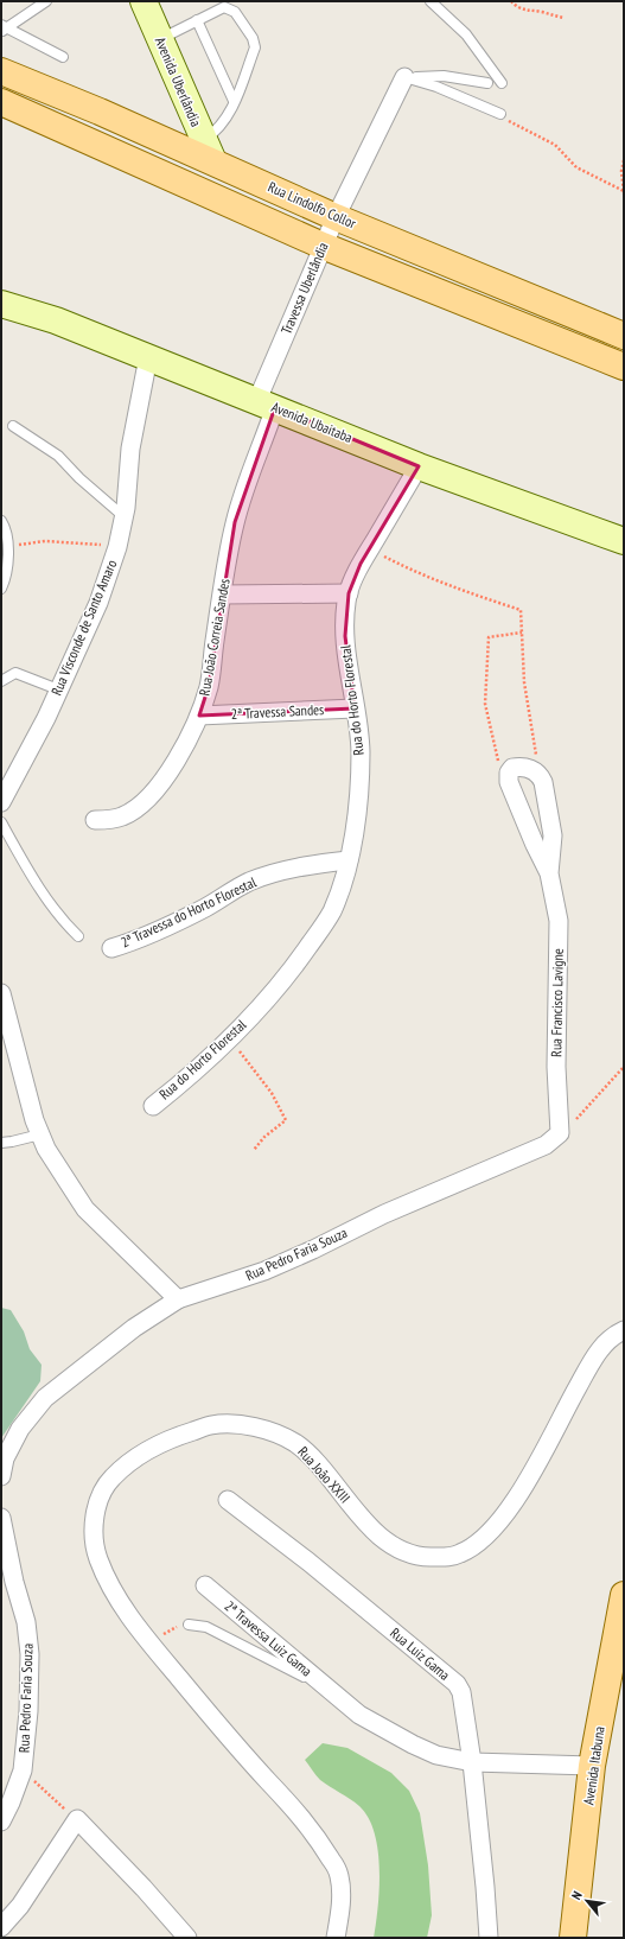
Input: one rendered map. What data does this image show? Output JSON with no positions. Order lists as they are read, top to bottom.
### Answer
{
  "streets": {
    "main road": [
      "Avenida Uberlândia",
      "Rua Lindolfo Collor",
      "Avenida Ubaitaba",
      "Avenida Itabuna"
    ],
    "street": [
      "Travessa Uberlândia",
      "Rua Visconde de Santo Amaro",
      "Rua João Correia Sandes",
      "Rua do Horto Florestal",
      "2ª Travessa Sandes",
      "2ª Travessa do Horto Florestal",
      "Rua Francisco Lavigne",
      "Rua Pedro Faria Souza",
      "Rua João XXIII",
      "2ª Travessa Luiz Gama",
      "Rua Luiz Gama"
    ]
  },
  "crossings": [
    ["Avenida Uberlândia", "Rua Lindolfo Collor"],
    ["Rua Lindolfo Collor", "Travessa Uberlândia"],
    ["Travessa Uberlândia", "Avenida Ubaitaba"],
    ["Travessa Uberlândia", "Rua João Correia Sandes"],
    ["Avenida Ubaitaba", "Rua Visconde de Santo Amaro"],
    ["Avenida Ubaitaba", "Rua João Correia Sandes"],
    ["Avenida Ubaitaba", "Rua do Horto Florestal"],
    ["Rua João Correia Sandes", "2ª Travessa Sandes"],
    ["Rua do Horto Florestal", "2ª Travessa Sandes"],
    ["Rua do Horto Florestal", "2ª Travessa do Horto Florestal"],
    ["Rua Francisco Lavigne", "Rua Pedro Faria Souza"],
    ["2ª Travessa Luiz Gama", "Rua Luiz Gama"],
    ["2ª Travessa Luiz Gama", "Avenida Itabuna"]
  ],
  "north": "top left"
}
